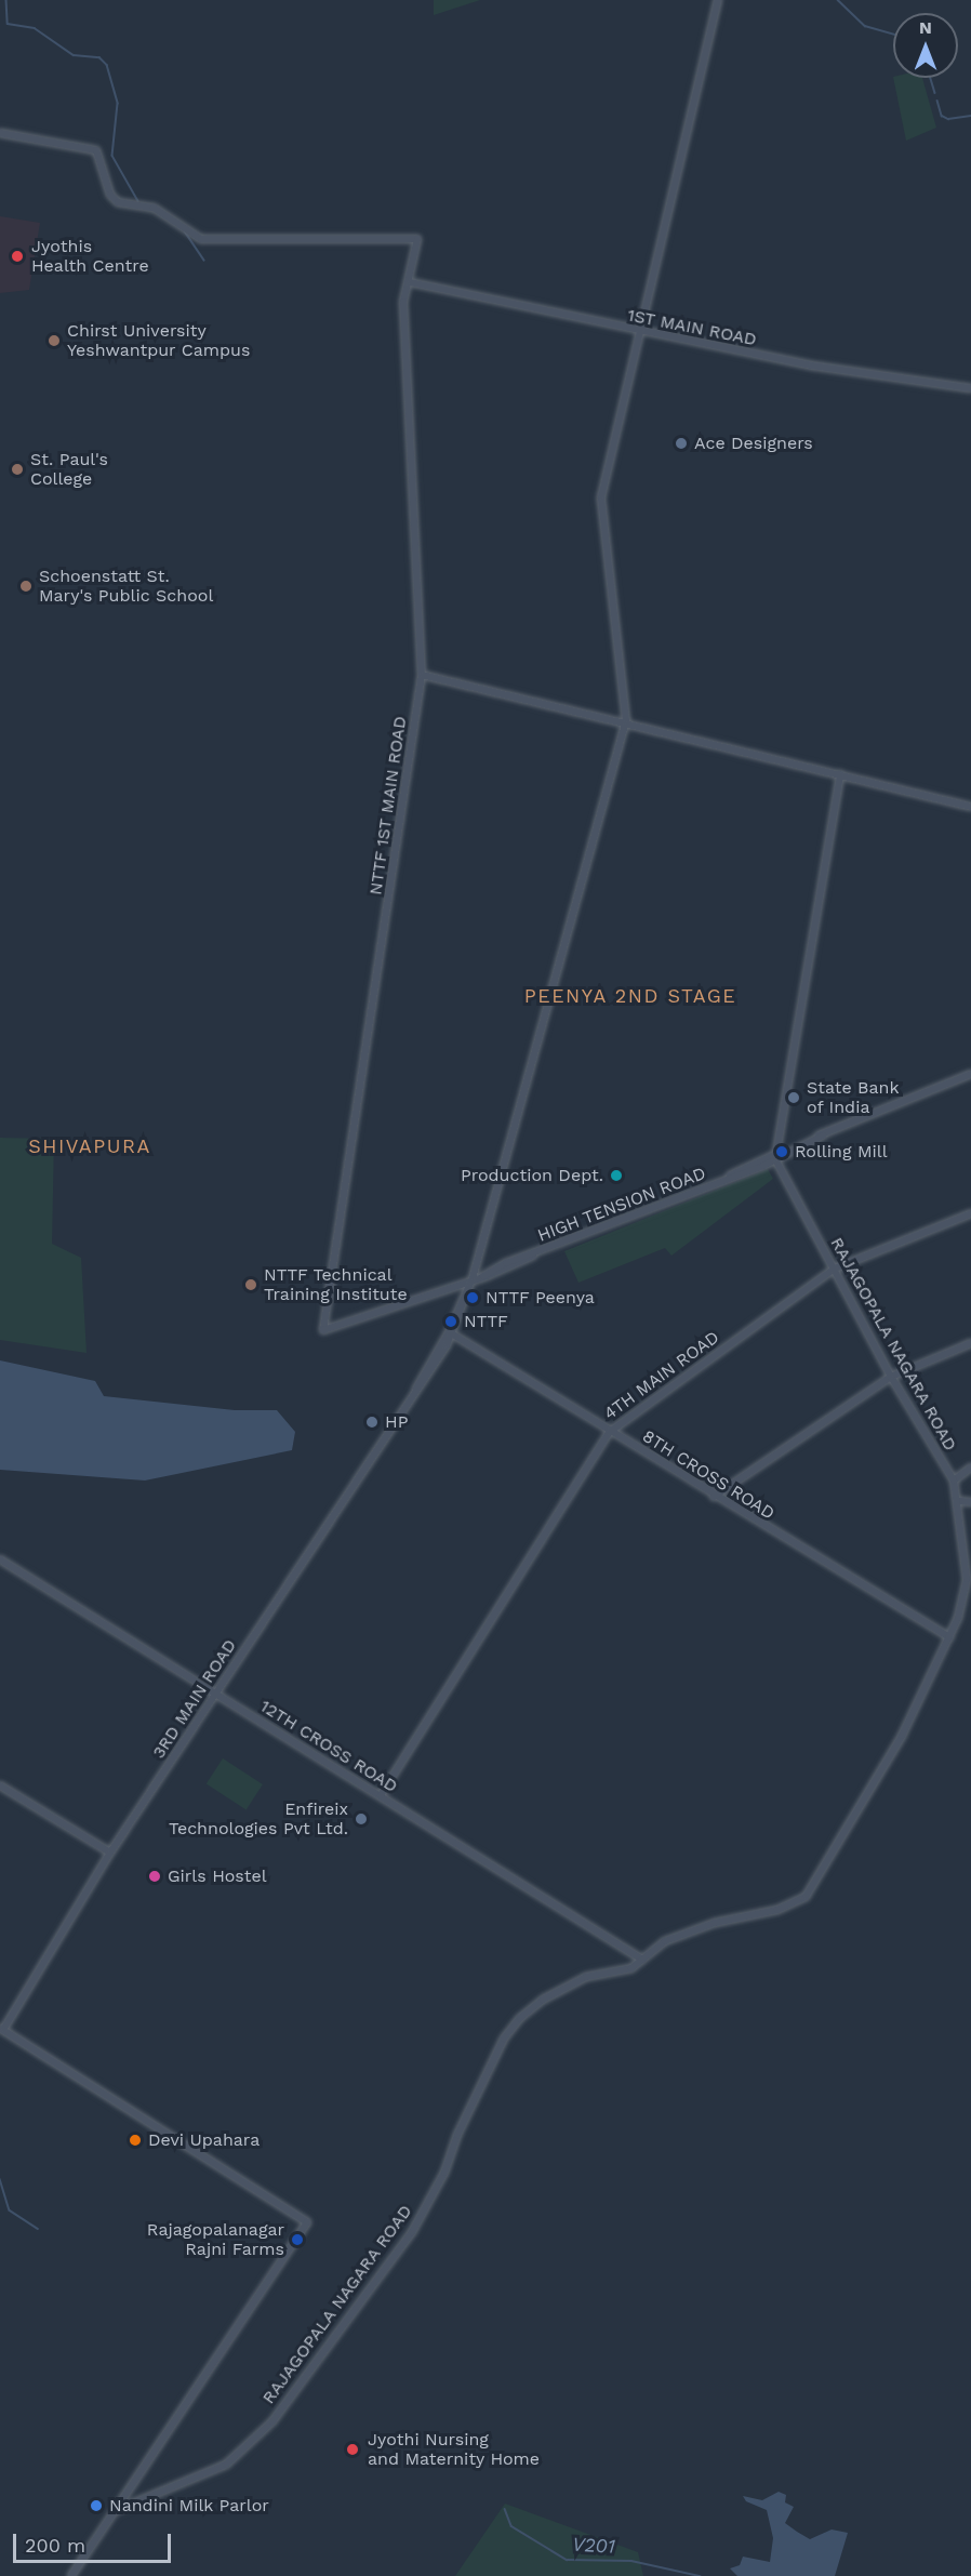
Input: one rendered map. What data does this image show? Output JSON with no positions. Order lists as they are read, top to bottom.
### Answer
{
  "streets": {
    "street": [
      "1ST MAIN ROAD",
      "NTTF 1ST MAIN ROAD",
      "HIGH TENSION ROAD",
      "RAJAGOPALA NAGARA ROAD",
      "4TH MAIN ROAD",
      "8TH CROSS ROAD",
      "3RD MAIN ROAD",
      "12TH CROSS ROAD"
    ]
  },
  "crossings": [
    ["1ST MAIN ROAD", "NTTF 1ST MAIN ROAD"],
    ["NTTF 1ST MAIN ROAD", "HIGH TENSION ROAD"],
    ["HIGH TENSION ROAD", "RAJAGOPALA NAGARA ROAD"],
    ["HIGH TENSION ROAD", "3RD MAIN ROAD"],
    ["RAJAGOPALA NAGARA ROAD", "4TH MAIN ROAD"],
    ["RAJAGOPALA NAGARA ROAD", "8TH CROSS ROAD"],
    ["RAJAGOPALA NAGARA ROAD", "12TH CROSS ROAD"],
    ["4TH MAIN ROAD", "8TH CROSS ROAD"],
    ["4TH MAIN ROAD", "12TH CROSS ROAD"],
    ["8TH CROSS ROAD", "3RD MAIN ROAD"],
    ["3RD MAIN ROAD", "12TH CROSS ROAD"]
  ],
  "districts": ["PEENYA 2ND STAGE", "SHIVAPURA"],
  "water": ["V201"],
  "places": [
    "Jyothis Health Centre",
    "Chirst University Yeshwantpur Campus",
    "Ace Designers",
    "St. Paul's College",
    "Schoenstatt St. Mary's Public School",
    "State Bank of India",
    "Rolling Mill",
    "Production Dept.",
    "NTTF Technical Training Institute",
    "NTTF Peenya",
    "NTTF",
    "HP",
    "Enfireix Technologies Pvt Ltd.",
    "Girls Hostel",
    "Devi Upahara",
    "Rajagopalanagar Rajni Farms",
    "Jyothi Nursing and Maternity Home",
    "Nandini Milk Parlor"
  ],
  "scale_bar": "200 m",
  "north": "top"
}
